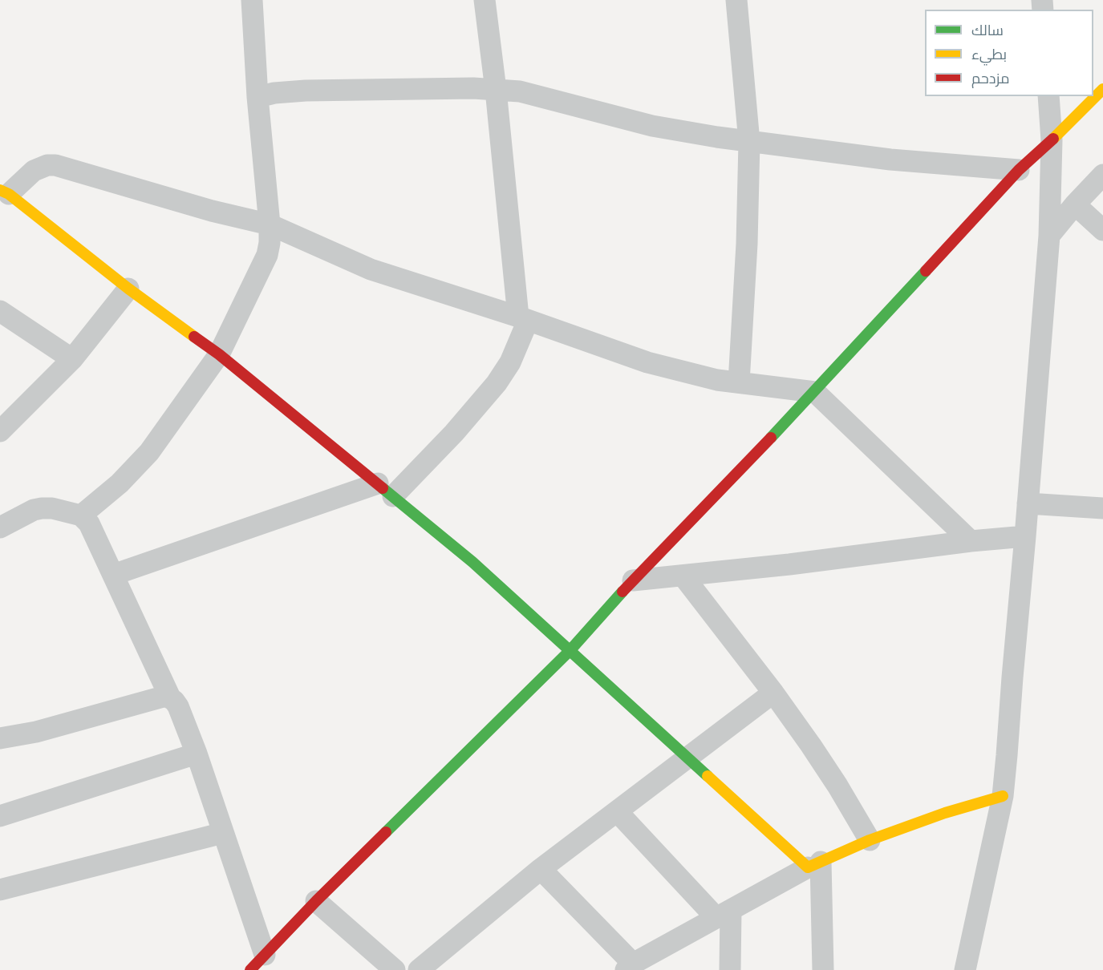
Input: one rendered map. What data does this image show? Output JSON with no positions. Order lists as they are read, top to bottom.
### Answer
{
  "legend": ["سالك", "بطيء", "مزدحم"]
}
